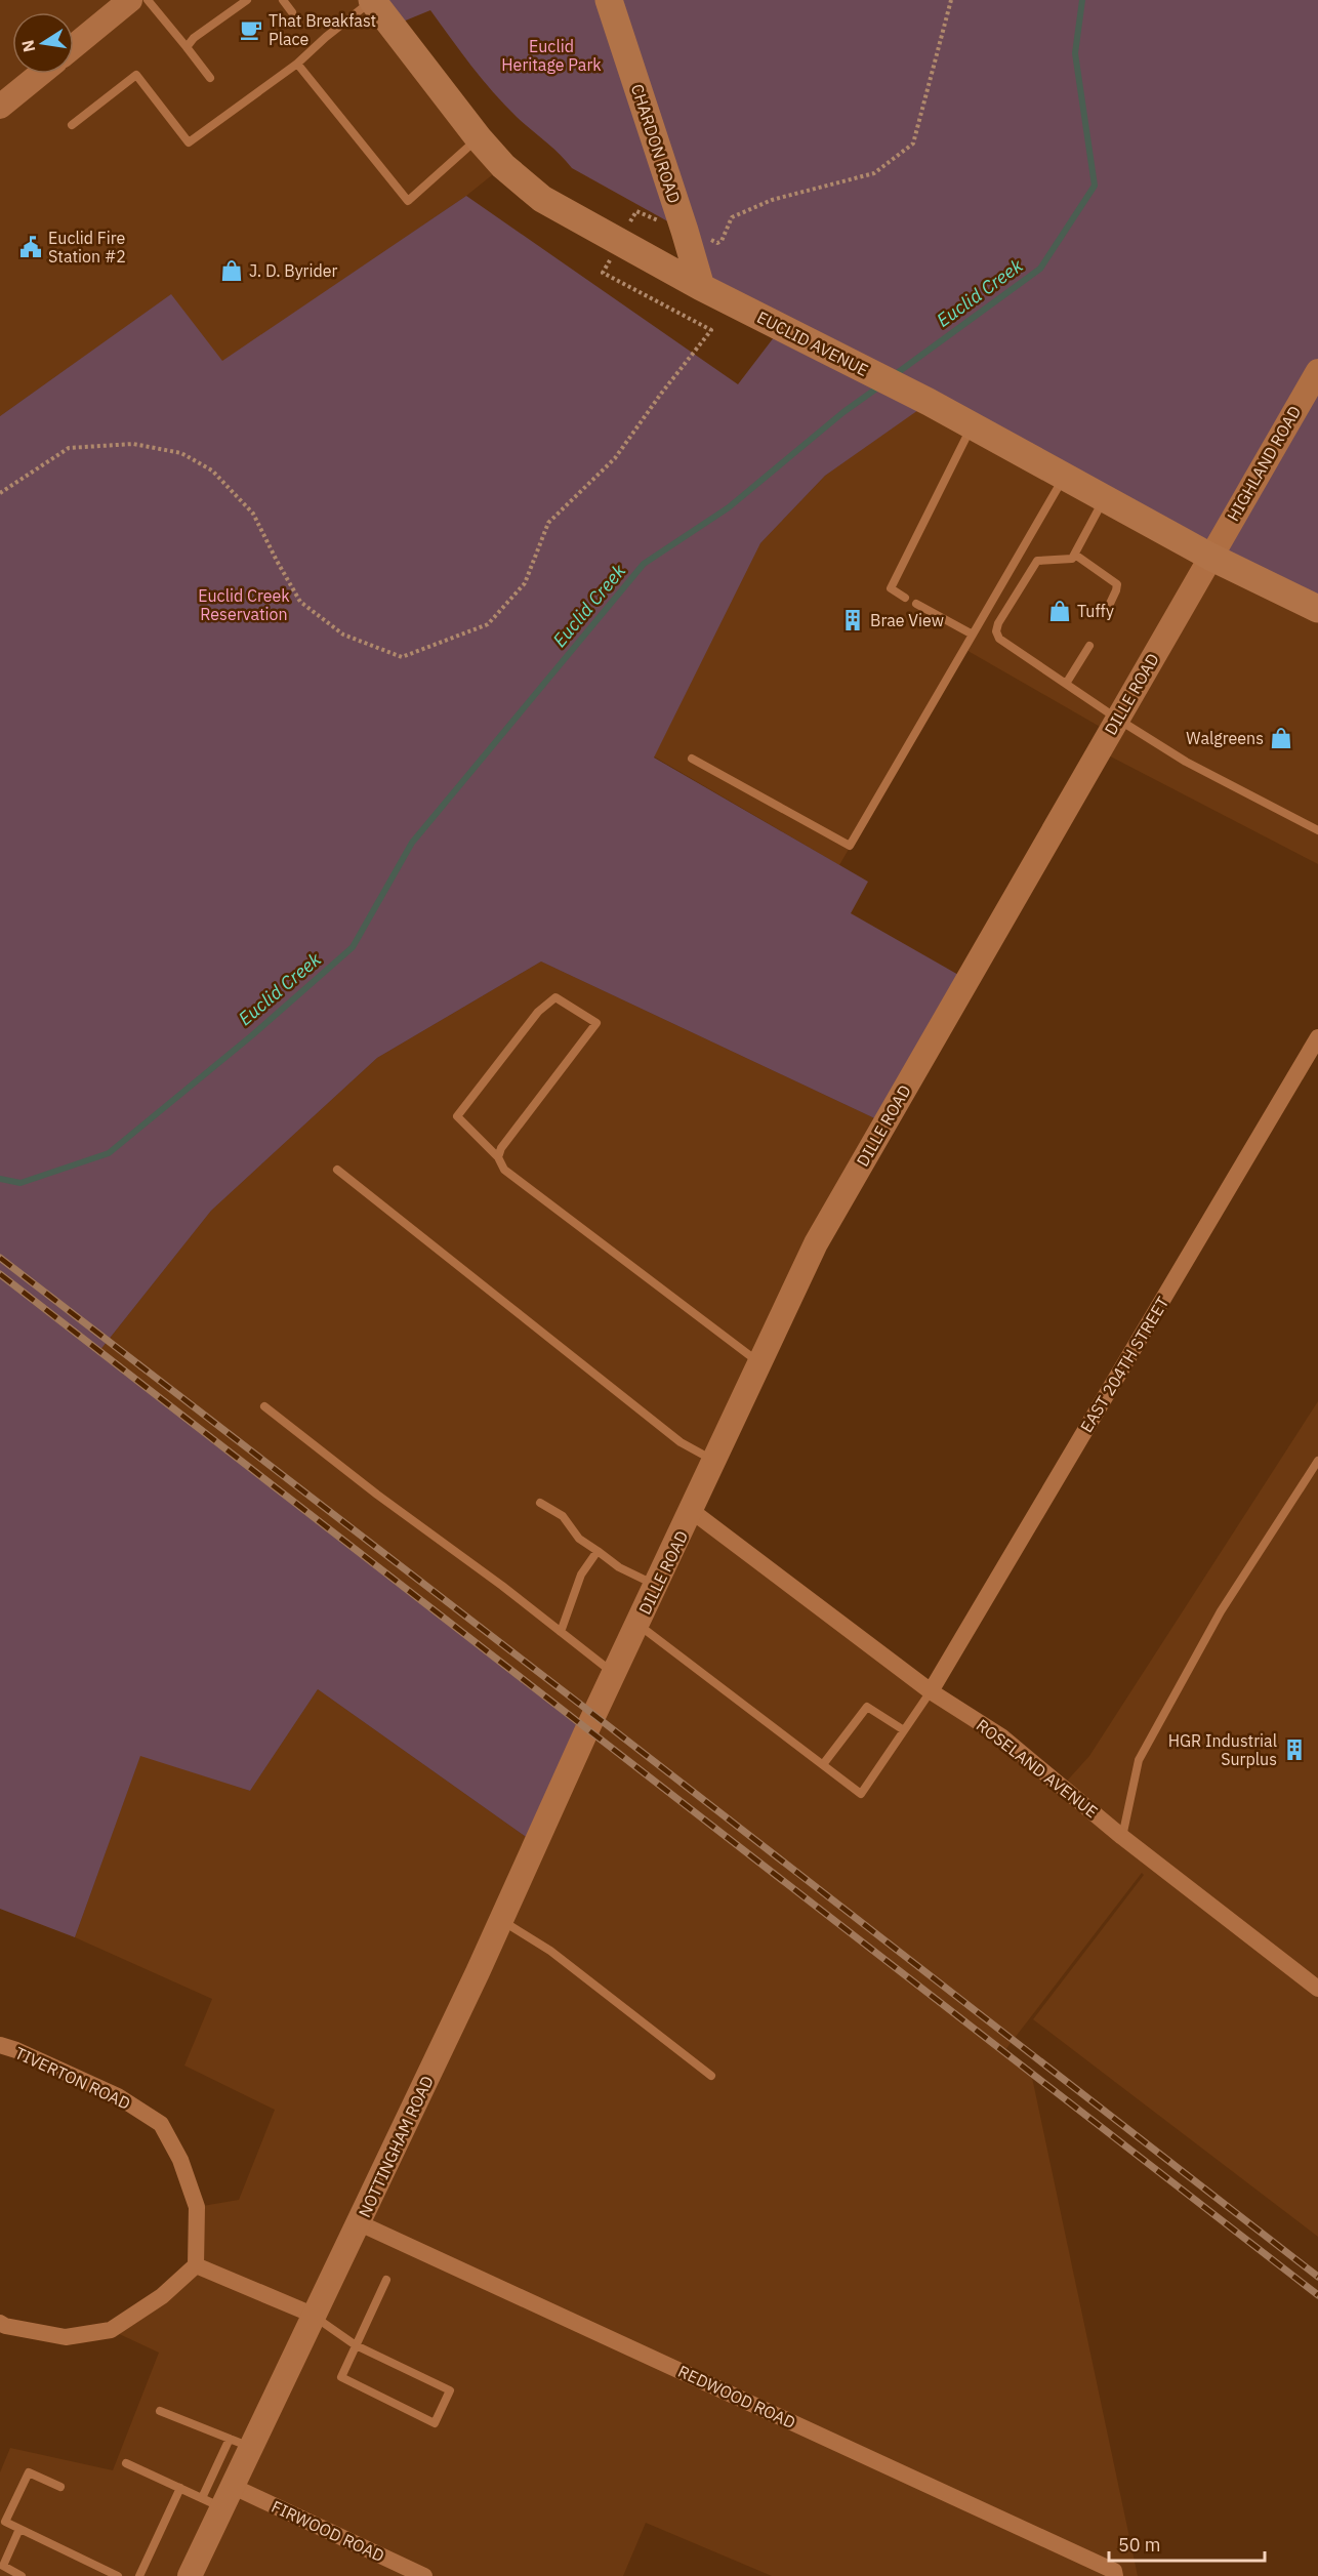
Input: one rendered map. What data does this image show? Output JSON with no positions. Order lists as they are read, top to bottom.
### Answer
{
  "streets": {
    "main road": ["CHARDON ROAD", "EUCLID AVENUE"],
    "street": [
      "HIGHLAND ROAD",
      "DILLE ROAD",
      "EAST 204TH STREET",
      "ROSELAND AVENUE",
      "TIVERTON ROAD",
      "NOTTINGHAM ROAD",
      "REDWOOD ROAD",
      "FIRWOOD ROAD"
    ]
  },
  "crossings": [
    ["CHARDON ROAD", "EUCLID AVENUE"],
    ["EUCLID AVENUE", "HIGHLAND ROAD"],
    ["EUCLID AVENUE", "DILLE ROAD"],
    ["HIGHLAND ROAD", "DILLE ROAD"],
    ["DILLE ROAD", "ROSELAND AVENUE"],
    ["DILLE ROAD", "NOTTINGHAM ROAD"],
    ["EAST 204TH STREET", "ROSELAND AVENUE"],
    ["NOTTINGHAM ROAD", "REDWOOD ROAD"],
    ["NOTTINGHAM ROAD", "FIRWOOD ROAD"]
  ],
  "water": ["Euclid Creek"],
  "parks": ["Euclid Heritage Park", "Euclid Creek Reservation"],
  "places": {
    "cafe": ["That Breakfast Place"],
    "public building": ["Euclid Fire Station #2"],
    "shop": ["J. D. Byrider", "Tuffy", "Walgreens"],
    "building": ["Brae View", "HGR Industrial Surplus"]
  },
  "scale_bar": "50 m",
  "north": "left"
}
